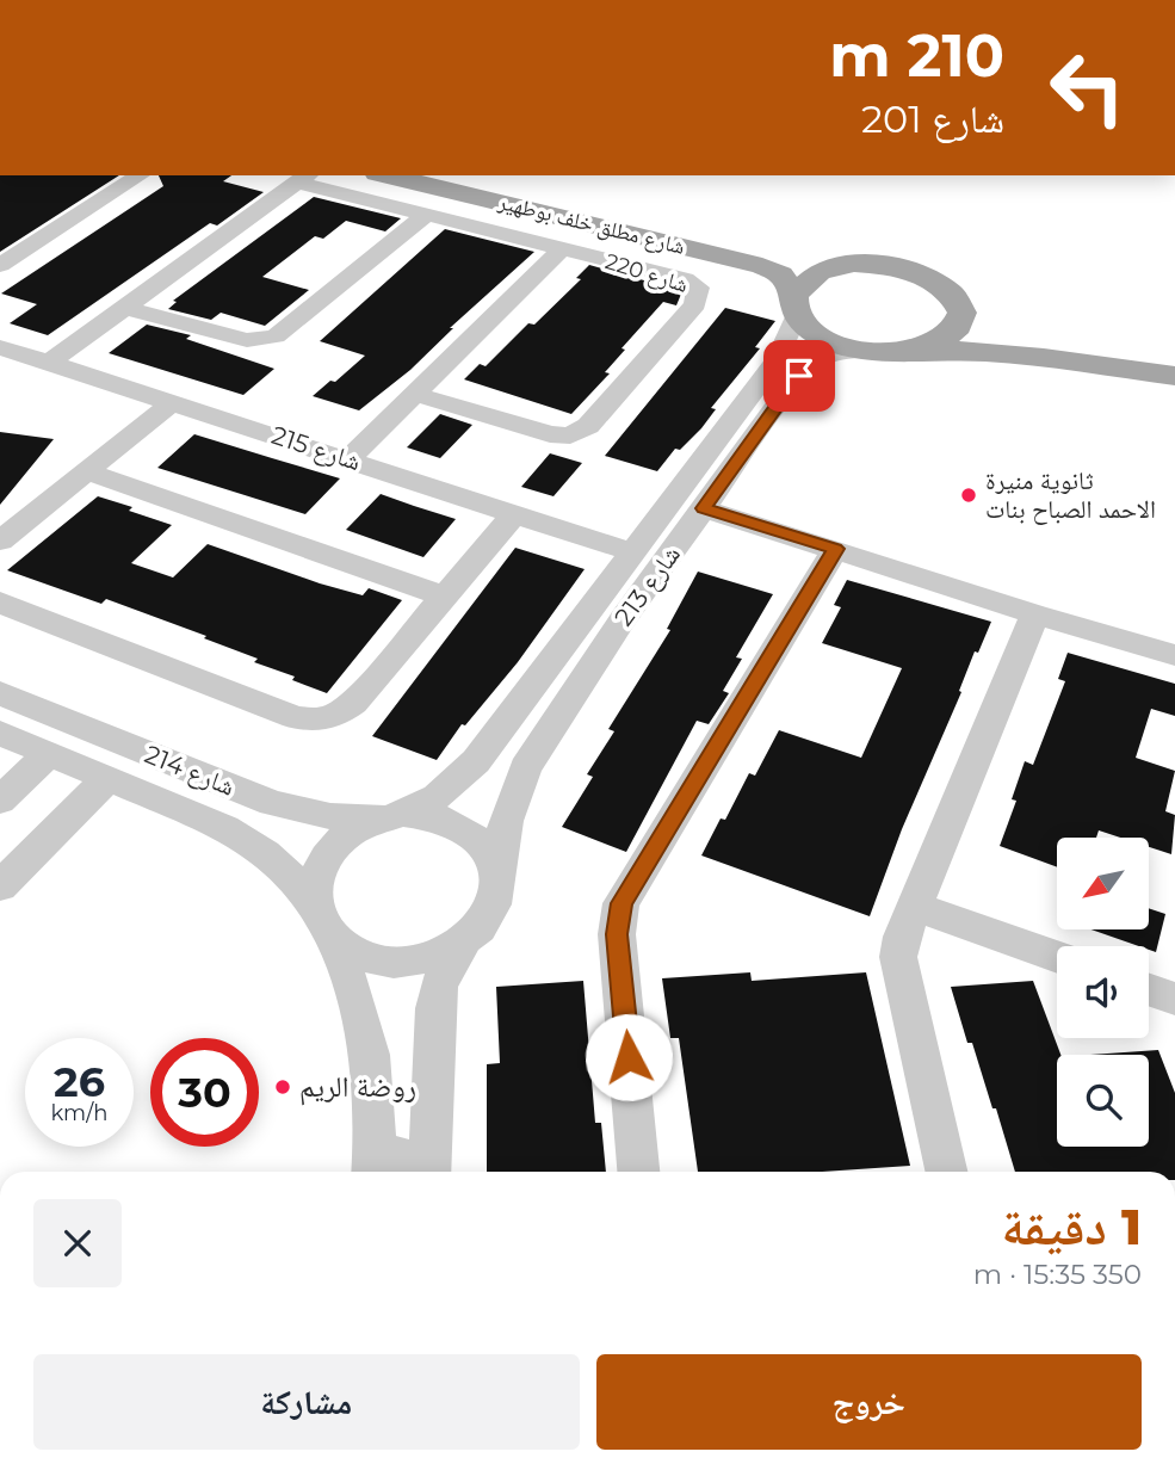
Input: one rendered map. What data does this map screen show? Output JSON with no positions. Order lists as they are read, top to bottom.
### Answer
{
  "streets": {
    "main road": ["شارع مطلق خلف بوطهير"],
    "street": [
      "شارع 220",
      "شارع 215",
      "شارع 213",
      "شارع 214"
    ]
  },
  "crossings": [
    ["شارع مطلق خلف بوطهير", "شارع 213"],
    ["شارع 215", "شارع 213"],
    ["شارع 213", "شارع 214"]
  ],
  "places": ["ثانوية منيرة الاحمد الصباح بنات", "روضة الريم"],
  "north": "bottom left",
  "page": {
    "turn": ["210 m", "شارع 201"],
    "speed": "26 km/h",
    "limit": "30",
    "heading": ["1 دقيقة", "350 m · 15:35"],
    "buttons": ["خروج", "مشاركة"]
  }
}
